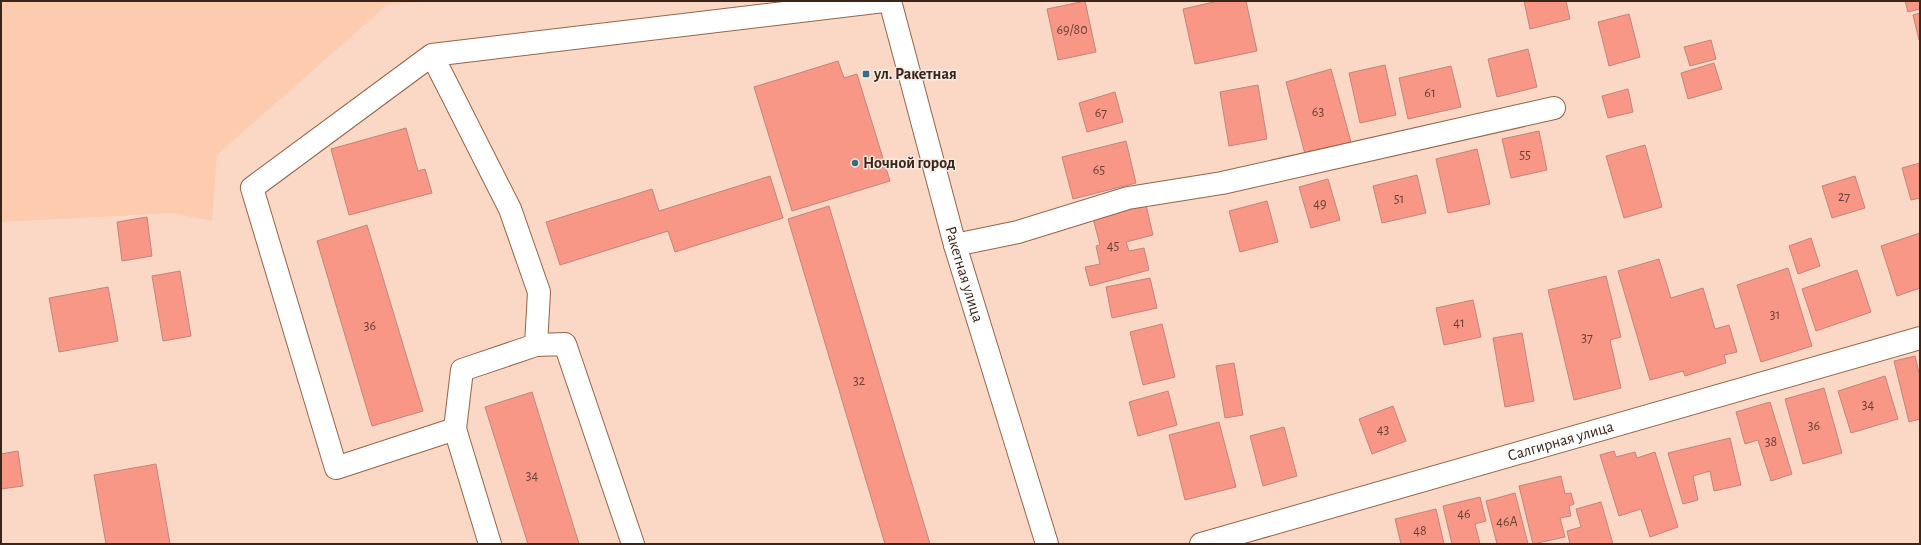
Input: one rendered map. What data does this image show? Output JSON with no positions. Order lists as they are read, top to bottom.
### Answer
{
  "streets": {
    "street": ["Ракетная улица", "Салгирная улица"]
  },
  "places": {
    "transit": ["ул. Ракетная"],
    "other": ["Ночной город"]
  },
  "house_numbers": [
    "69/80",
    "61",
    "63",
    "67",
    "55",
    "65",
    "27",
    "51",
    "49",
    "45",
    "31",
    "41",
    "36",
    "37",
    "32",
    "34",
    "36",
    "43",
    "38",
    "34",
    "46",
    "46А",
    "48"
  ]
}
